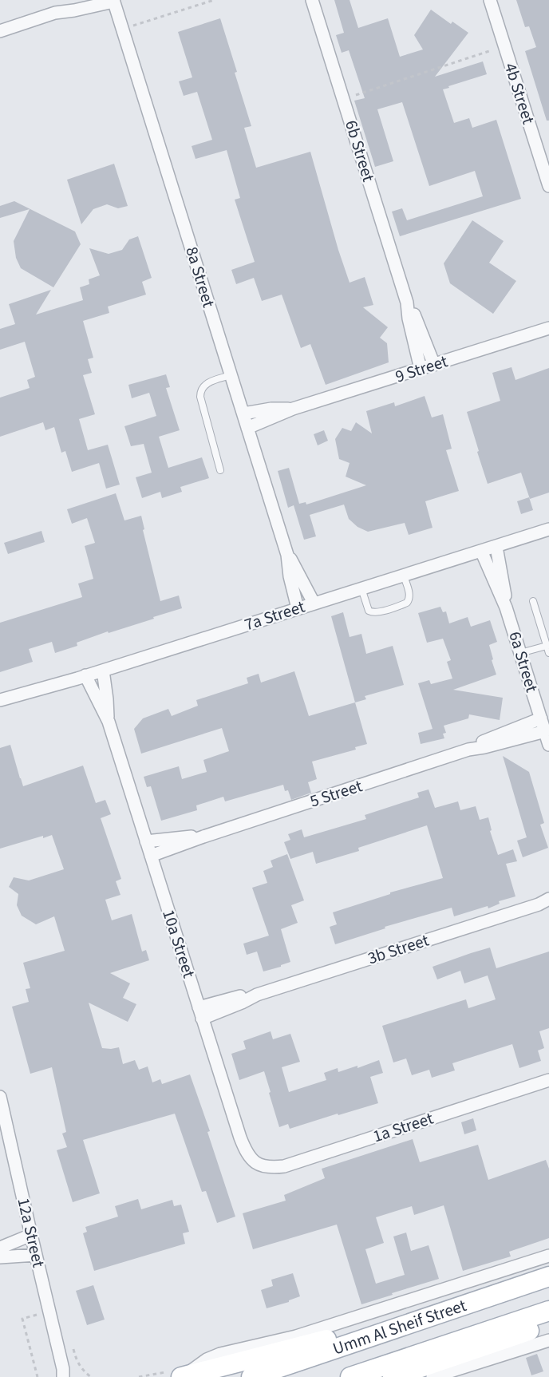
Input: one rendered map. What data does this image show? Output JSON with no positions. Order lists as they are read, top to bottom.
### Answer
{
  "streets": {
    "main road": ["Umm Al Sheif Street"],
    "street": [
      "4b Street",
      "6b Street",
      "8a Street",
      "9 Street",
      "7a Street",
      "6a Street",
      "5 Street",
      "10a Street",
      "3b Street",
      "1a Street",
      "12a Street"
    ]
  },
  "crossings": [
    ["6b Street", "9 Street"],
    ["8a Street", "9 Street"],
    ["8a Street", "7a Street"],
    ["7a Street", "6a Street"],
    ["7a Street", "10a Street"],
    ["6a Street", "5 Street"],
    ["5 Street", "10a Street"],
    ["10a Street", "3b Street"],
    ["10a Street", "1a Street"]
  ]
}
